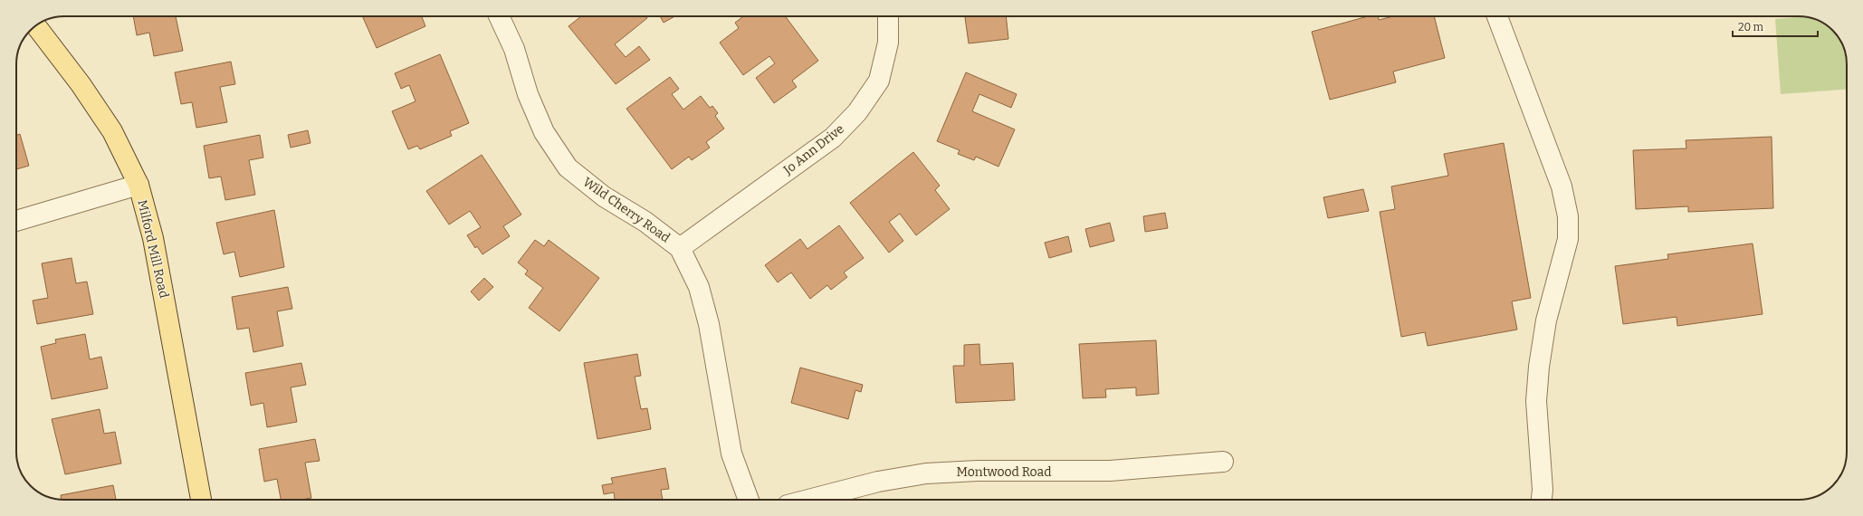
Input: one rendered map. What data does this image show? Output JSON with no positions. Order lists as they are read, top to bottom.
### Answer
{
  "streets": {
    "main road": ["Milford Mill Road"],
    "street": ["Jo Ann Drive", "Wild Cherry Road", "Montwood Road"]
  },
  "crossings": [
    ["Jo Ann Drive", "Wild Cherry Road"]
  ],
  "scale_bar": "20 m"
}
